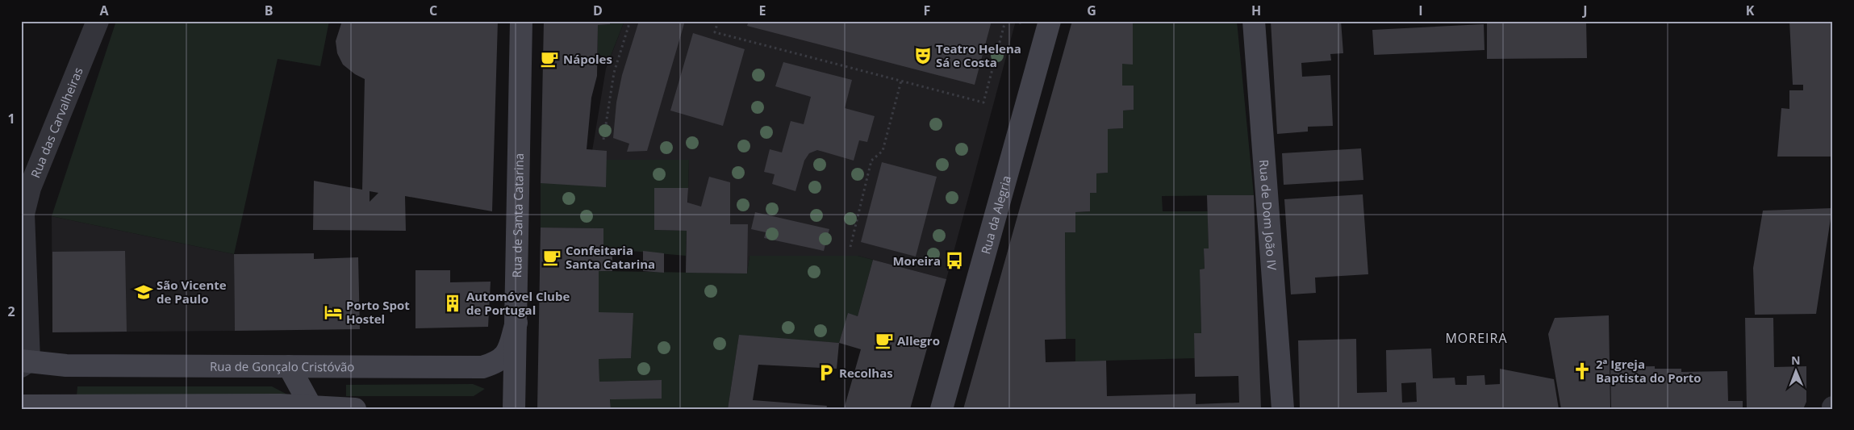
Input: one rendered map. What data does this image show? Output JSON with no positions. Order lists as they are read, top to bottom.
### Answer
{
  "streets": {
    "main road": [
      "Rua de Dom João IV",
      "Rua de Santa Catarina",
      "Rua da Alegria",
      "Rua de Gonçalo Cristóvão"
    ],
    "street": ["Rua das Carvalheiras"]
  },
  "crossings": [
    ["Rua das Carvalheiras", "Rua de Gonçalo Cristóvão"],
    ["Rua de Santa Catarina", "Rua de Gonçalo Cristóvão"]
  ],
  "districts": ["MOREIRA"],
  "places": {
    "theatre": ["Teatro Helena Sá e Costa"],
    "cafe": ["Nápoles", "Confeitaria Santa Catarina", "Allegro"],
    "bus stop": ["Moreira"],
    "school or university": ["São Vicente de Paulo"],
    "building": ["Automóvel Clube de Portugal"],
    "hotel": ["Porto Spot Hostel"],
    "church": ["2ª Igreja Baptista do Porto"],
    "parking": ["Recolhas"]
  },
  "north": "top",
  "grid": {
    "columns": [
      "A",
      "B",
      "C",
      "D",
      "E",
      "F",
      "G",
      "H",
      "I",
      "J",
      "K"
    ],
    "rows": ["1", "2"]
  }
}
